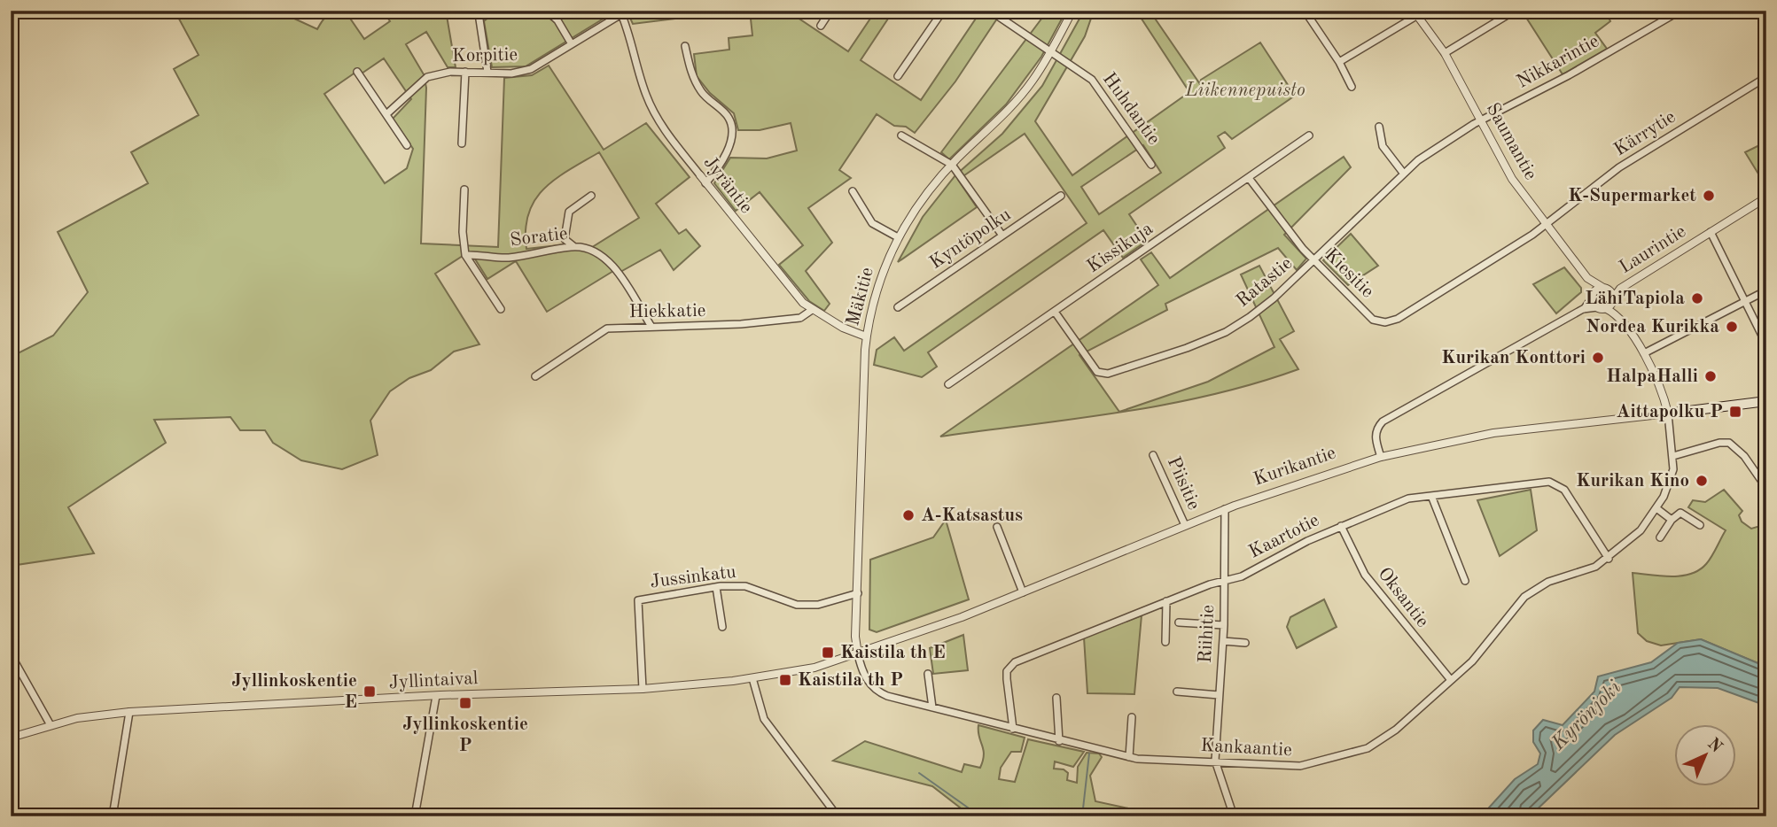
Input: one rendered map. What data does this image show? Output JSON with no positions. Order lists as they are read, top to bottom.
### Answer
{
  "streets": {
    "main road": ["Kurikantie"],
    "street": [
      "Korpitie",
      "Nikkarintie",
      "Huhdantie",
      "Kärrytie",
      "Saumantie",
      "Jyräntie",
      "Soratie",
      "Kyntöpolku",
      "Kissikuja",
      "Laurintie",
      "Kiesitie",
      "Ratastie",
      "Mäkitie",
      "Hiekkatie",
      "Piisitie",
      "Kaartotie",
      "Jussinkatu",
      "Oksantie",
      "Riihitie",
      "Jyllintaival",
      "Kankaantie"
    ]
  },
  "crossings": [
    ["Korpitie", "Jyräntie"],
    ["Nikkarintie", "Saumantie"],
    ["Nikkarintie", "Ratastie"],
    ["Huhdantie", "Mäkitie"],
    ["Kärrytie", "Saumantie"],
    ["Kärrytie", "Kiesitie"],
    ["Saumantie", "Laurintie"],
    ["Saumantie", "Kiesitie"],
    ["Saumantie", "Ratastie"],
    ["Jyräntie", "Mäkitie"],
    ["Jyräntie", "Hiekkatie"],
    ["Soratie", "Hiekkatie"],
    ["Kissikuja", "Kiesitie"],
    ["Kissikuja", "Ratastie"],
    ["Kiesitie", "Ratastie"],
    ["Mäkitie", "Kurikantie"],
    ["Mäkitie", "Jussinkatu"],
    ["Mäkitie", "Jyllintaival"],
    ["Mäkitie", "Kankaantie"],
    ["Kurikantie", "Piisitie"],
    ["Kurikantie", "Riihitie"],
    ["Kurikantie", "Jyllintaival"],
    ["Kurikantie", "Kankaantie"],
    ["Kaartotie", "Oksantie"],
    ["Kaartotie", "Riihitie"],
    ["Kaartotie", "Kankaantie"],
    ["Jussinkatu", "Jyllintaival"],
    ["Oksantie", "Kankaantie"],
    ["Riihitie", "Kankaantie"],
    ["Jyllintaival", "Kankaantie"]
  ],
  "water": ["Kyrönjoki"],
  "parks": ["Liikennepuisto"],
  "places": {
    "other": [
      "K-Supermarket",
      "LähiTapiola",
      "Nordea Kurikka",
      "Kurikan Konttori",
      "HalpaHalli",
      "Kurikan Kino",
      "A-Katsastus"
    ],
    "transit": [
      "Aittapolku P",
      "Kaistila th E",
      "Kaistila th P",
      "Jyllinkoskentie E",
      "Jyllinkoskentie P"
    ]
  },
  "north": "top right"
}
